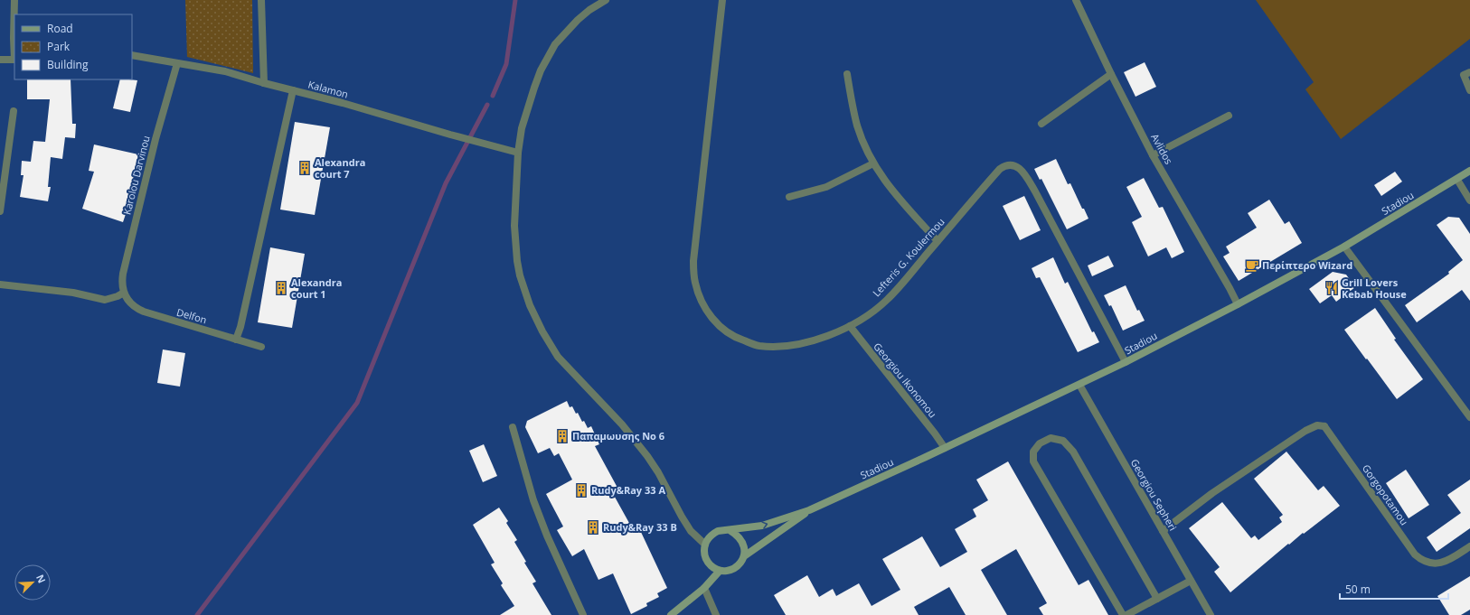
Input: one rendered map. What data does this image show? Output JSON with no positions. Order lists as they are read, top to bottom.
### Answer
{
  "streets": {
    "street": [
      "Kalamon",
      "Avlidos",
      "Karolou Darvinou",
      "Stadiou",
      "Lefteris G. Koulermou",
      "Delfon",
      "Georgiou Ikonomou",
      "Georgiou Sepheri",
      "Gorgopotamou"
    ]
  },
  "crossings": [
    ["Kalamon", "Karolou Darvinou"],
    ["Avlidos", "Stadiou"],
    ["Karolou Darvinou", "Delfon"],
    ["Stadiou", "Lefteris G. Koulermou"],
    ["Stadiou", "Georgiou Ikonomou"],
    ["Stadiou", "Georgiou Sepheri"],
    ["Lefteris G. Koulermou", "Georgiou Ikonomou"],
    ["Georgiou Sepheri", "Gorgopotamou"]
  ],
  "places": {
    "building": [
      "Alexandra court 7",
      "Alexandra court 1",
      "Παπαμωυσης No 6",
      "Rudy&Ray 33 A",
      "Rudy&Ray 33 B"
    ],
    "cafe": ["Περίπτερο Wizard"],
    "restaurant": ["Grill Lovers Kebab House"]
  },
  "legend": ["Road", "Park", "Building"],
  "scale_bar": "50 m",
  "north": "top right"
}
